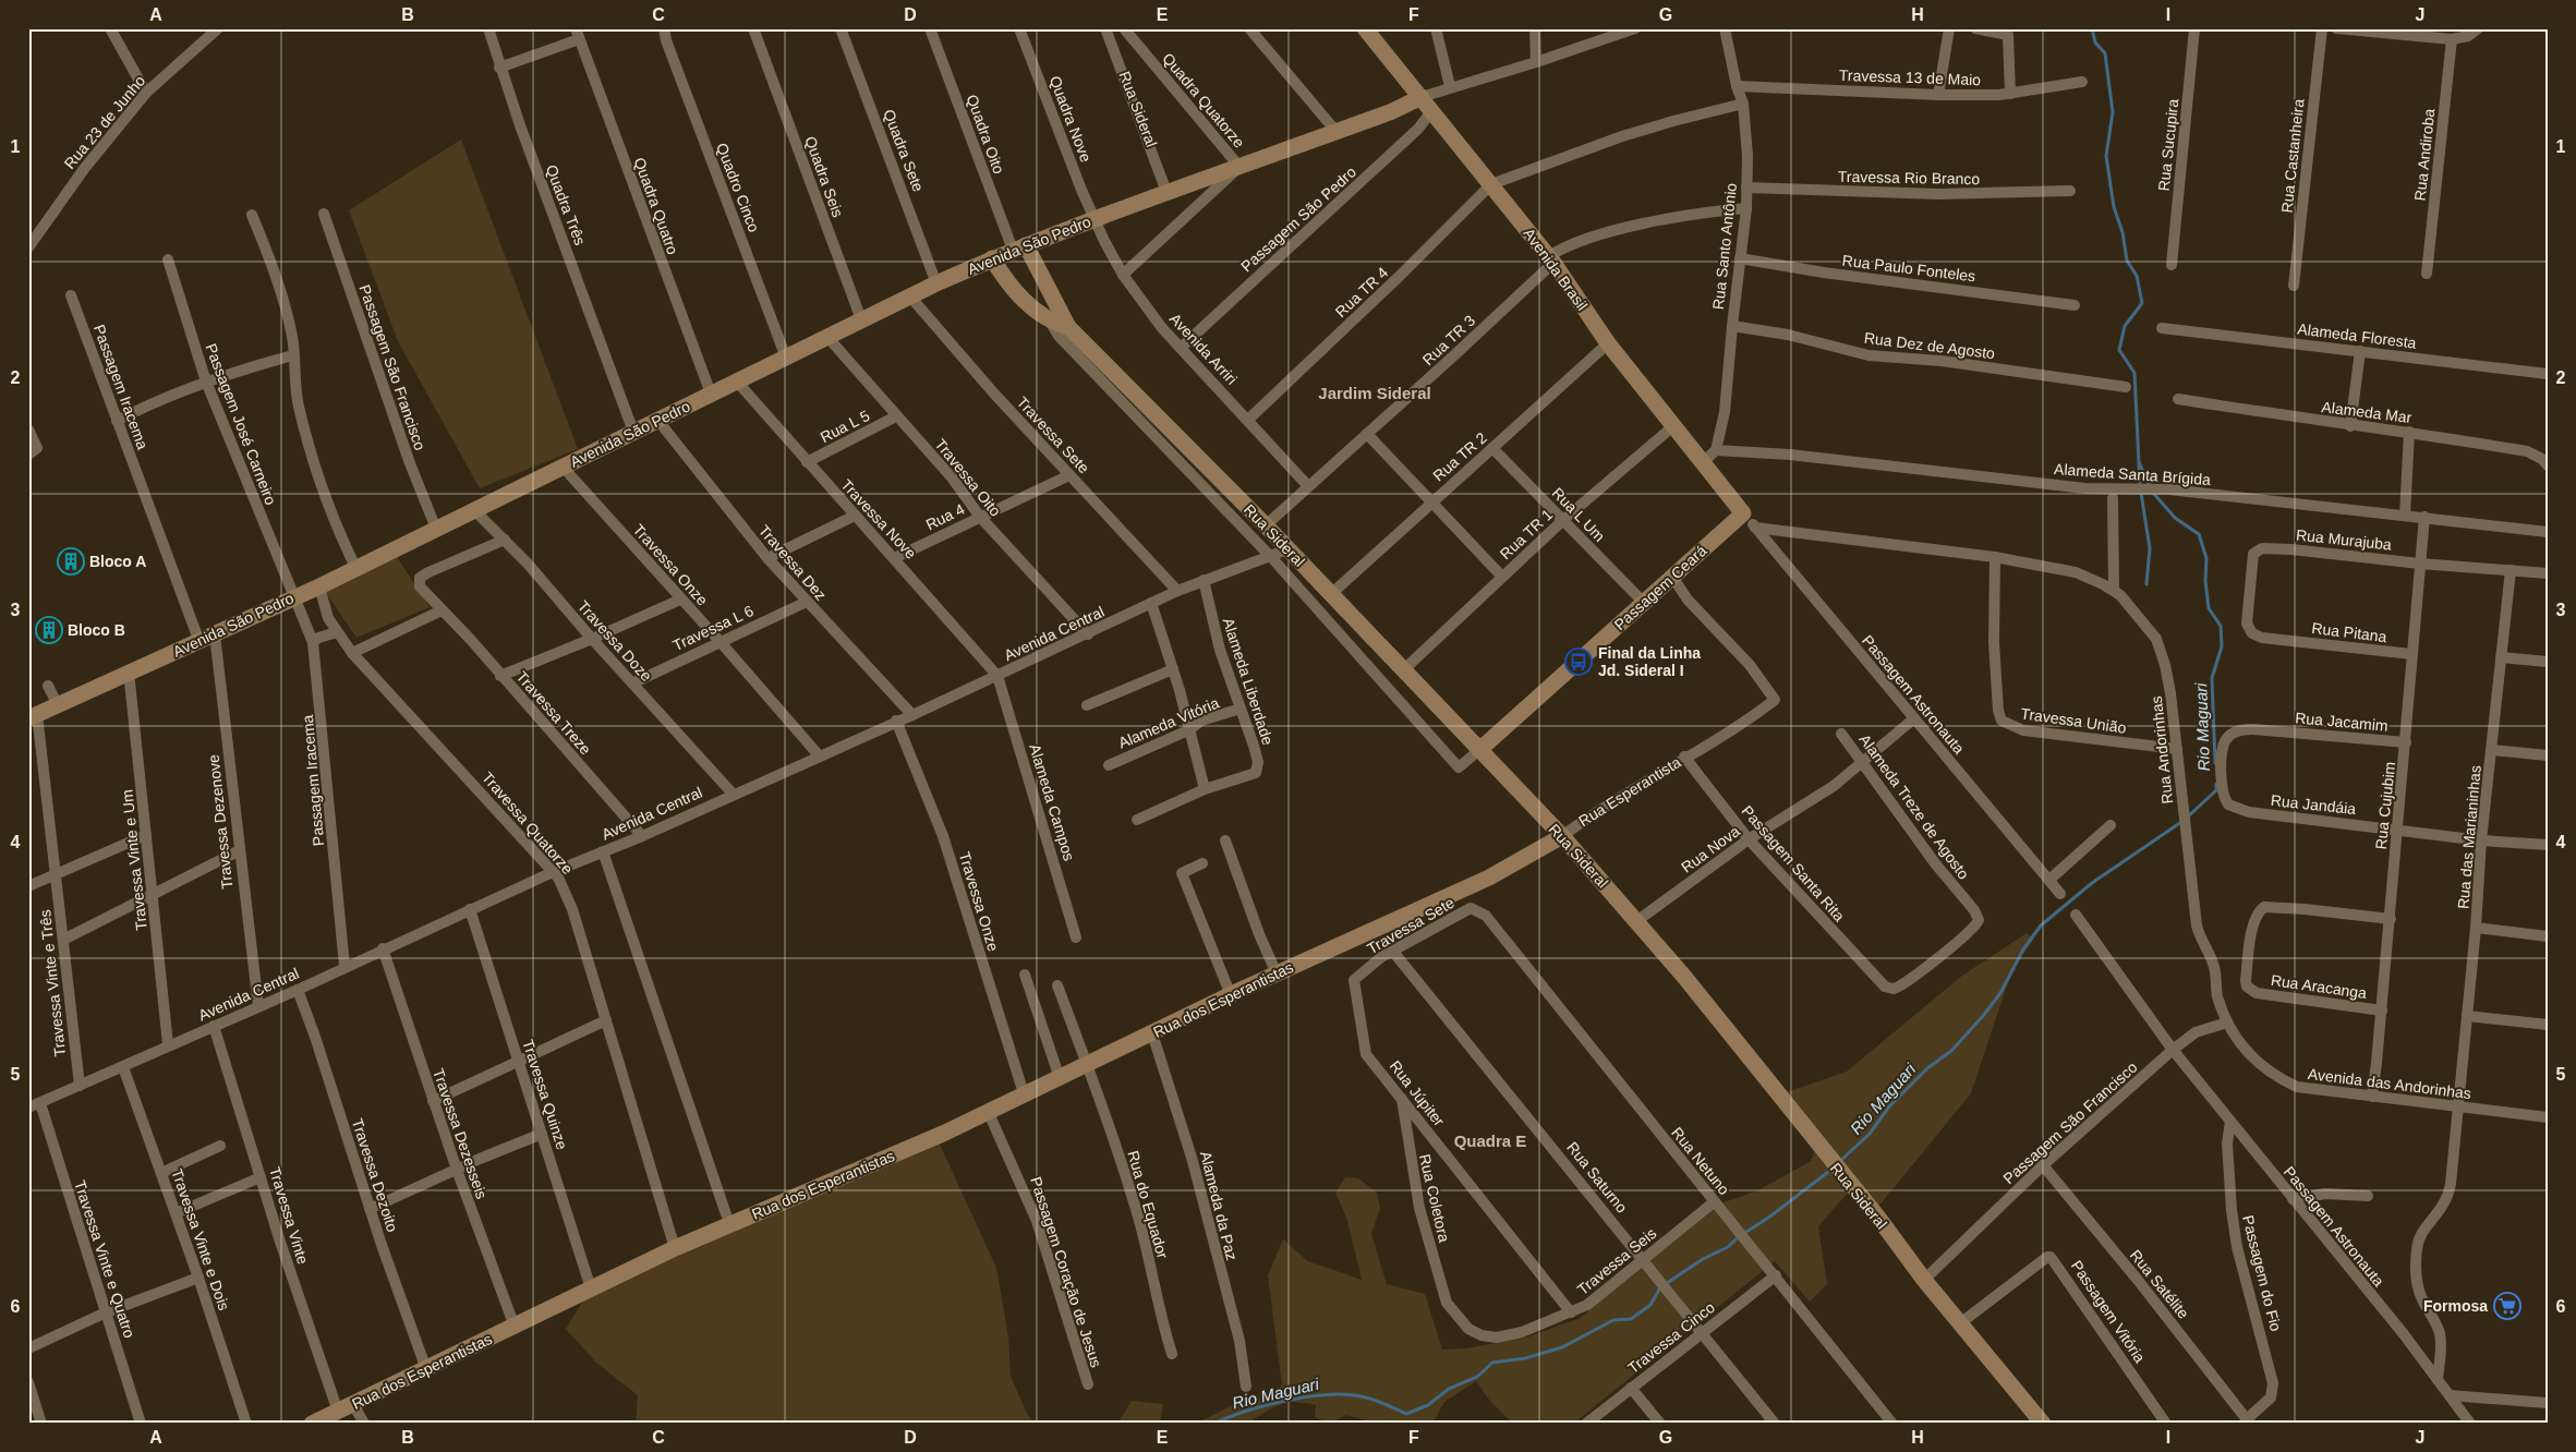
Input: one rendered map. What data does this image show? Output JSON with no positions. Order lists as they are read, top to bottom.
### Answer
{
  "streets": {
    "main road": [
      "Rua Sideral",
      "Avenida São Pedro",
      "Avenida Brasil",
      "Passagem Ceará",
      "Rua Esperantista",
      "Rua dos Esperantistas"
    ],
    "street": [
      "Travessa 13 de Maio",
      "Quadra Quatorze",
      "Quadra Nove",
      "Rua 23 de Junho",
      "Quadra Oito",
      "Rua Sucupira",
      "Quadra Sete",
      "Rua Andiroba",
      "Rua Castanheira",
      "Quadra Seis",
      "Travessa Rio Branco",
      "Quadro Cinco",
      "Quadra Três",
      "Quadra Quatro",
      "Passagem São Pedro",
      "Rua Santo Antônio",
      "Rua Paulo Fonteles",
      "Rua TR 4",
      "Alameda Floresta",
      "Rua TR 3",
      "Rua Dez de Agosto",
      "Avenida Arriri",
      "Passagem São Francisco",
      "Passagem Iracema",
      "Alameda Mar",
      "Passagem José Carneiro",
      "Rua L 5",
      "Travessa Sete",
      "Rua TR 2",
      "Alameda Santa Brígida",
      "Travessa Oito",
      "Rua L Um",
      "Rua 4",
      "Travessa Nove",
      "Rua TR 1",
      "Rua Murajuba",
      "Travessa Dez",
      "Travessa Onze",
      "Travessa L 6",
      "Rua Pitana",
      "Avenida Central",
      "Travessa Doze",
      "Alameda Liberdade",
      "Passagem Astronauta",
      "Travessa Treze",
      "Travessa União",
      "Rua Jacamim",
      "Alameda Vitória",
      "Rua Andorinhas",
      "Alameda Campos",
      "Rua Jandáia",
      "Rua Cujubim",
      "Alameda Treze de Agosto",
      "Travessa Dezenove",
      "Travessa Quatorze",
      "Rua das Marianinhas",
      "Rua Nova",
      "Travessa Vinte e Um",
      "Passagem Santa Rita",
      "Travessa Vinte e Três",
      "Rua Aracanga",
      "Avenida das Andorinhas",
      "Rua Júpiter",
      "Travessa Quinze",
      "Travessa Dezesseis",
      "Rua Netuno",
      "Travessa Dezoito",
      "Rua Saturno",
      "Rua Coletora",
      "Rua do Equador",
      "Alameda da Paz",
      "Travessa Vinte",
      "Travessa Vinte e Dois",
      "Travessa Vinte e Quatro",
      "Travessa Seis",
      "Passagem Coração de Jesus",
      "Passagem do Fio",
      "Rua Satélite",
      "Passagem Vitória",
      "Travessa Cinco"
    ]
  },
  "crossings": [
    ["Travessa 13 de Maio", "Rua Santo Antônio"],
    ["Quadra Quatorze", "Avenida São Pedro"],
    ["Rua Sideral", "Quadra Oito"],
    ["Rua Sideral", "Avenida São Pedro"],
    ["Rua Sideral", "Rua TR 3"],
    ["Rua Sideral", "Passagem São Francisco"],
    ["Rua Sideral", "Rua TR 2"],
    ["Rua Sideral", "Rua TR 1"],
    ["Rua Sideral", "Passagem Ceará"],
    ["Rua Sideral", "Avenida Central"],
    ["Rua Sideral", "Rua Esperantista"],
    ["Rua Sideral", "Rua Nova"],
    ["Rua Sideral", "Passagem Vitória"],
    ["Quadra Nove", "Avenida São Pedro"],
    ["Quadra Nove", "Avenida Arriri"],
    ["Quadra Oito", "Avenida São Pedro"],
    ["Quadra Sete", "Avenida São Pedro"],
    ["Quadra Seis", "Avenida São Pedro"],
    ["Travessa Rio Branco", "Rua Santo Antônio"],
    ["Quadro Cinco", "Avenida São Pedro"],
    ["Quadra Três", "Avenida São Pedro"],
    ["Quadra Quatro", "Avenida São Pedro"],
    ["Passagem São Pedro", "Avenida Brasil"],
    ["Passagem São Pedro", "Avenida Arriri"],
    ["Avenida São Pedro", "Avenida Brasil"],
    ["Avenida São Pedro", "Avenida Arriri"],
    ["Avenida São Pedro", "Passagem São Francisco"],
    ["Avenida São Pedro", "Passagem Iracema"],
    ["Avenida São Pedro", "Passagem José Carneiro"],
    ["Avenida São Pedro", "Travessa Sete"],
    ["Avenida São Pedro", "Travessa Oito"],
    ["Avenida São Pedro", "Travessa Nove"],
    ["Avenida São Pedro", "Travessa Dez"],
    ["Avenida São Pedro", "Travessa Onze"],
    ["Avenida São Pedro", "Travessa Doze"],
    ["Avenida São Pedro", "Travessa Dezenove"],
    ["Avenida São Pedro", "Travessa Quatorze"],
    ["Avenida São Pedro", "Travessa Vinte e Um"],
    ["Avenida São Pedro", "Travessa Vinte e Três"],
    ["Rua Santo Antônio", "Rua Paulo Fonteles"],
    ["Rua Santo Antônio", "Rua Dez de Agosto"],
    ["Rua Santo Antônio", "Alameda Santa Brígida"],
    ["Avenida Brasil", "Rua TR 4"],
    ["Avenida Brasil", "Rua TR 3"],
    ["Avenida Brasil", "Rua TR 2"],
    ["Avenida Brasil", "Rua TR 1"],
    ["Avenida Brasil", "Passagem Ceará"],
    ["Avenida Brasil", "Passagem Astronauta"],
    ["Rua TR 4", "Avenida Arriri"],
    ["Rua TR 3", "Avenida Arriri"],
    ["Passagem São Francisco", "Passagem Astronauta"],
    ["Passagem São Francisco", "Rua Andorinhas"],
    ["Passagem São Francisco", "Avenida das Andorinhas"],
    ["Passagem São Francisco", "Rua Satélite"],
    ["Passagem Iracema", "Passagem José Carneiro"],
    ["Passagem Iracema", "Avenida Central"],
    ["Rua L 5", "Travessa Oito"],
    ["Rua L 5", "Travessa Nove"],
    ["Travessa Sete", "Rua 4"],
    ["Travessa Sete", "Avenida Central"],
    ["Travessa Sete", "Rua Júpiter"],
    ["Travessa Sete", "Rua Netuno"],
    ["Travessa Sete", "Rua Saturno"],
    ["Rua TR 2", "Rua L Um"],
    ["Alameda Santa Brígida", "Rua Cujubim"],
    ["Travessa Oito", "Rua 4"],
    ["Travessa Oito", "Avenida Central"],
    ["Rua L Um", "Rua TR 1"],
    ["Rua L Um", "Passagem Ceará"],
    ["Rua 4", "Travessa Nove"],
    ["Travessa Nove", "Avenida Central"],
    ["Travessa Nove", "Alameda Campos"],
    ["Rua Murajuba", "Rua Pitana"],
    ["Rua Murajuba", "Rua Cujubim"],
    ["Rua Murajuba", "Rua das Marianinhas"],
    ["Travessa Dez", "Travessa L 6"],
    ["Travessa Dez", "Avenida Central"],
    ["Travessa Onze", "Travessa L 6"],
    ["Travessa Onze", "Avenida Central"],
    ["Travessa Onze", "Rua dos Esperantistas"],
    ["Passagem Ceará", "Passagem Astronauta"],
    ["Passagem Ceará", "Rua Esperantista"],
    ["Travessa L 6", "Travessa Doze"],
    ["Rua Pitana", "Rua Cujubim"],
    ["Avenida Central", "Travessa Doze"],
    ["Avenida Central", "Alameda Liberdade"],
    ["Avenida Central", "Travessa Treze"],
    ["Avenida Central", "Alameda Campos"],
    ["Avenida Central", "Travessa Dezenove"],
    ["Avenida Central", "Travessa Quatorze"],
    ["Avenida Central", "Travessa Vinte e Um"],
    ["Avenida Central", "Travessa Vinte e Três"],
    ["Avenida Central", "Travessa Quinze"],
    ["Avenida Central", "Travessa Dezesseis"],
    ["Avenida Central", "Travessa Dezoito"],
    ["Avenida Central", "Travessa Vinte"],
    ["Avenida Central", "Travessa Vinte e Dois"],
    ["Avenida Central", "Travessa Vinte e Quatro"],
    ["Travessa Doze", "Travessa Treze"],
    ["Alameda Liberdade", "Alameda Vitória"],
    ["Passagem Astronauta", "Rua Andorinhas"],
    ["Passagem Astronauta", "Rua das Marianinhas"],
    ["Passagem Astronauta", "Rua Nova"],
    ["Passagem Astronauta", "Passagem do Fio"],
    ["Travessa União", "Rua Andorinhas"],
    ["Rua Jacamim", "Rua Jandáia"],
    ["Rua Jacamim", "Rua Cujubim"],
    ["Rua Andorinhas", "Avenida das Andorinhas"],
    ["Rua Esperantista", "Passagem Santa Rita"],
    ["Rua Esperantista", "Rua dos Esperantistas"],
    ["Rua Jandáia", "Rua Cujubim"],
    ["Rua Jandáia", "Rua das Marianinhas"],
    ["Rua Cujubim", "Rua Aracanga"],
    ["Rua Cujubim", "Avenida das Andorinhas"],
    ["Alameda Treze de Agosto", "Rua Nova"],
    ["Alameda Treze de Agosto", "Passagem Santa Rita"],
    ["Travessa Quatorze", "Rua dos Esperantistas"],
    ["Rua das Marianinhas", "Avenida das Andorinhas"],
    ["Rua Nova", "Passagem Santa Rita"],
    ["Rua dos Esperantistas", "Travessa Quinze"],
    ["Rua dos Esperantistas", "Travessa Dezesseis"],
    ["Rua dos Esperantistas", "Travessa Dezoito"],
    ["Rua dos Esperantistas", "Rua do Equador"],
    ["Rua dos Esperantistas", "Alameda da Paz"],
    ["Rua dos Esperantistas", "Travessa Vinte"],
    ["Rua dos Esperantistas", "Passagem Coração de Jesus"],
    ["Rua Júpiter", "Rua Coletora"],
    ["Rua Júpiter", "Travessa Seis"],
    ["Rua Netuno", "Travessa Seis"],
    ["Rua Netuno", "Travessa Cinco"],
    ["Rua Saturno", "Travessa Seis"],
    ["Rua Saturno", "Travessa Cinco"],
    ["Rua Coletora", "Travessa Seis"],
    ["Passagem do Fio", "Rua Satélite"]
  ],
  "districts": ["Jardim Sideral", "Quadra E"],
  "water": ["Rio Maguari"],
  "places": {
    "building": ["Bloco A", "Bloco B"],
    "bus stop": ["Final da Linha Jd. Sideral I"],
    "supermarket": ["Formosa"]
  },
  "grid": {
    "columns": [
      "A",
      "B",
      "C",
      "D",
      "E",
      "F",
      "G",
      "H",
      "I",
      "J"
    ],
    "rows": [
      "1",
      "2",
      "3",
      "4",
      "5",
      "6"
    ]
  }
}
